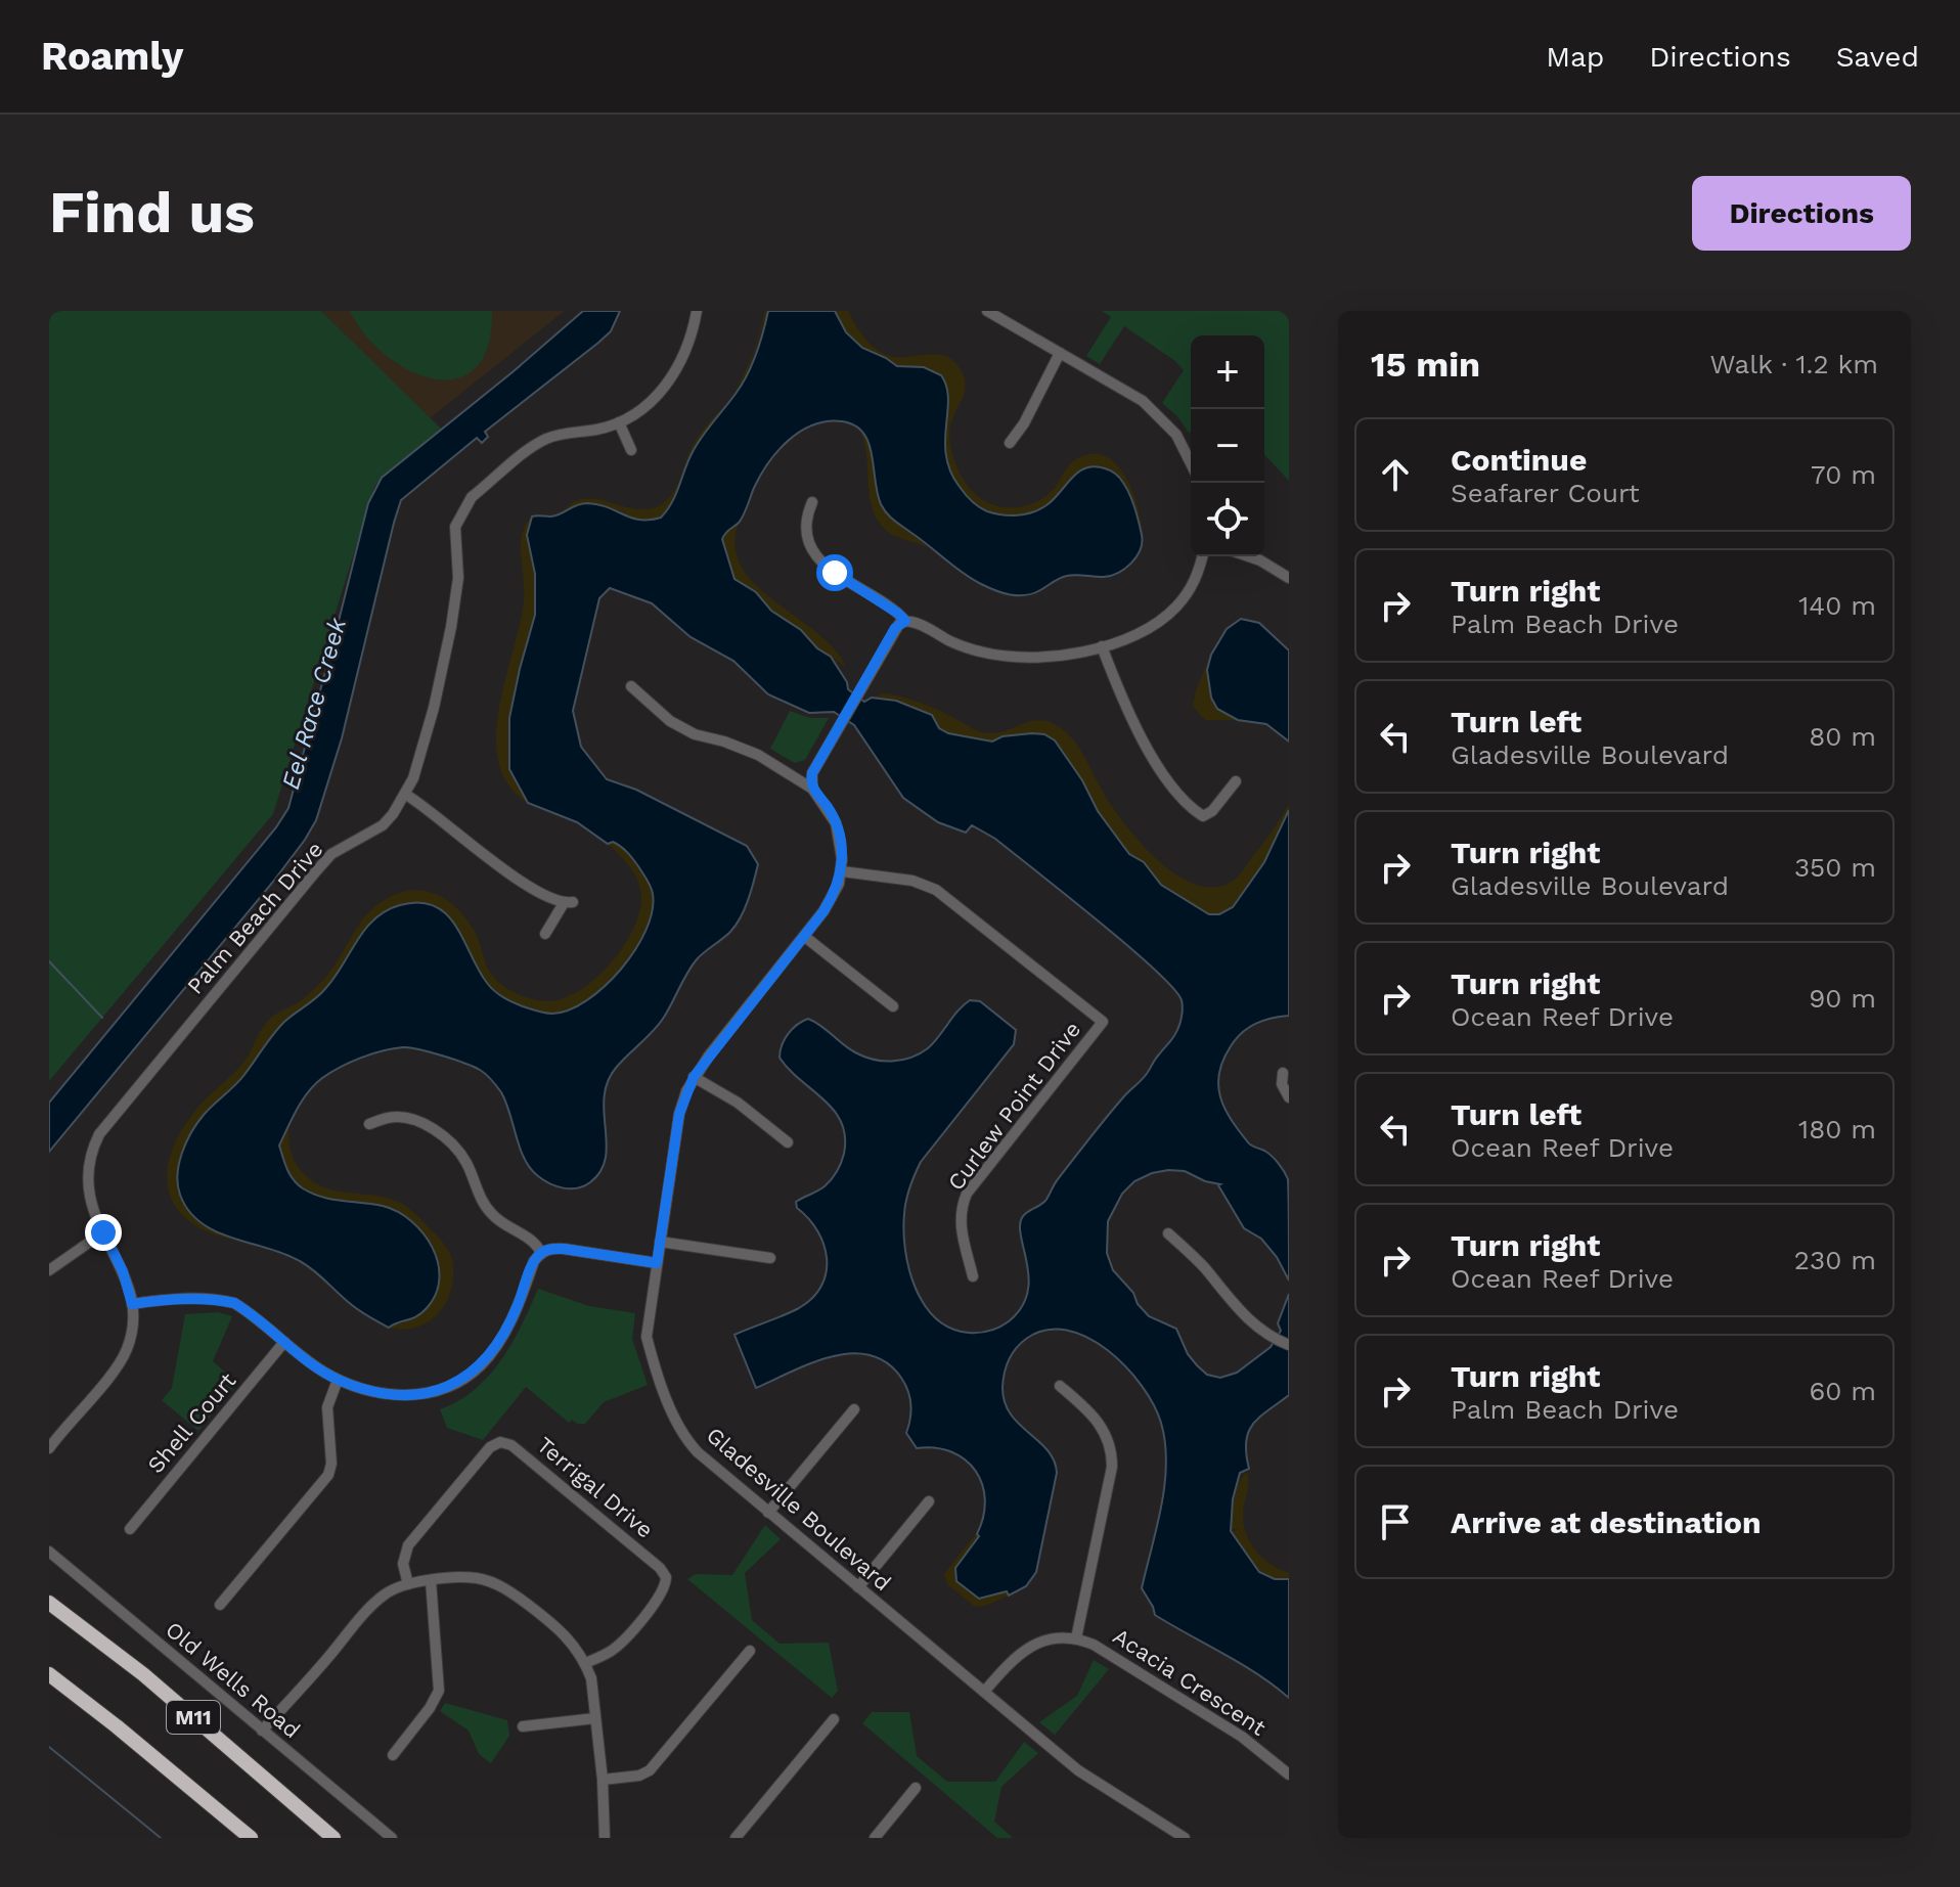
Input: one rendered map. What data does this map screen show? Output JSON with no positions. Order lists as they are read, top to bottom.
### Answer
{
  "streets": {
    "highway": ["M11"],
    "street": [
      "Palm Beach Drive",
      "Curlew Point Drive",
      "Shell Court",
      "Terrigal Drive",
      "Gladesville Boulevard",
      "Old Wells Road",
      "Acacia Crescent"
    ]
  },
  "crossings": [
    ["Curlew Point Drive", "Gladesville Boulevard"],
    ["Gladesville Boulevard", "Acacia Crescent"]
  ],
  "water": ["Eel Race Creek"],
  "page": {
    "header": "Roamly",
    "nav": ["Map", "Directions", "Saved"],
    "buttons": "Directions",
    "title": "Find us",
    "heading": ["15 min", "Walk · 1.2 km"],
    "map_buttons": ["+", "−"],
    "list": [
      ["Continue", "Seafarer Court", "70 m"],
      ["Turn right", "Palm Beach Drive", "140 m"],
      ["Turn left", "Gladesville Boulevard", "80 m"],
      ["Turn right", "Gladesville Boulevard", "350 m"],
      ["Turn right", "Ocean Reef Drive", "90 m"],
      ["Turn left", "Ocean Reef Drive", "180 m"],
      ["Turn right", "Ocean Reef Drive", "230 m"],
      ["Turn right", "Palm Beach Drive", "60 m"],
      "Arrive at destination"
    ]
  }
}
